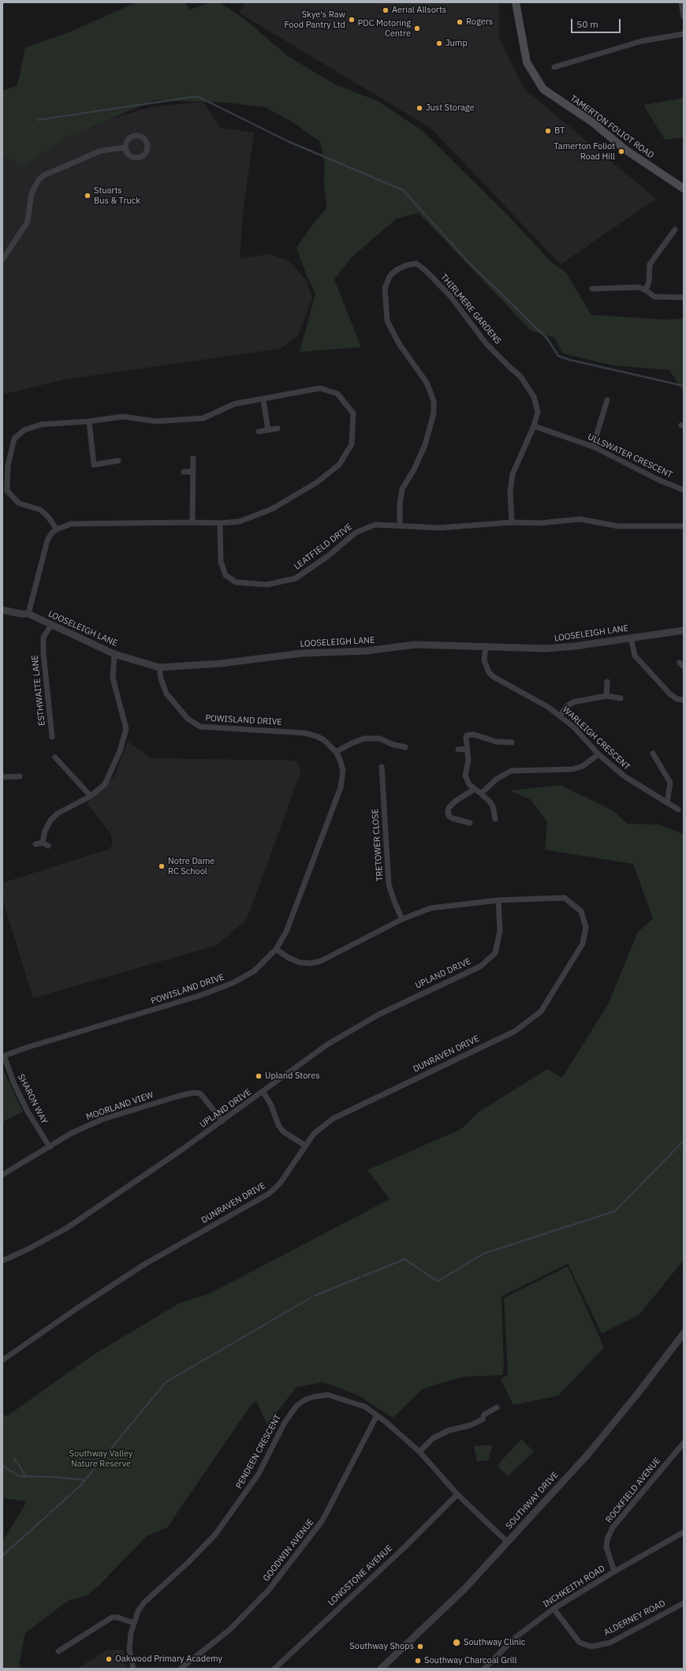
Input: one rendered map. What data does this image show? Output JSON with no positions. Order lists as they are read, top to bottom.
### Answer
{
  "streets": {
    "main road": ["TAMERTON FOLIOT ROAD"],
    "street": [
      "THIRLMERE GARDENS",
      "ULLSWATER CRESCENT",
      "LEATFIELD DRIVE",
      "LOOSELEIGH LANE",
      "ESTHWAITE LANE",
      "POWISLAND DRIVE",
      "WARLEIGH CRESCENT",
      "TRETOWER CLOSE",
      "UPLAND DRIVE",
      "DUNRAVEN DRIVE",
      "SHARON WAY",
      "MOORLAND VIEW",
      "PENDEEN CRESCENT",
      "ROCKFIELD AVENUE",
      "SOUTHWAY DRIVE",
      "GOODWIN AVENUE",
      "LONGSTONE AVENUE",
      "INCHKEITH ROAD",
      "ALDERNEY ROAD"
    ]
  },
  "crossings": [
    ["THIRLMERE GARDENS", "ULLSWATER CRESCENT"],
    ["THIRLMERE GARDENS", "LEATFIELD DRIVE"],
    ["LOOSELEIGH LANE", "ESTHWAITE LANE"],
    ["LOOSELEIGH LANE", "POWISLAND DRIVE"],
    ["LOOSELEIGH LANE", "WARLEIGH CRESCENT"],
    ["POWISLAND DRIVE", "DUNRAVEN DRIVE"],
    ["POWISLAND DRIVE", "SHARON WAY"],
    ["TRETOWER CLOSE", "DUNRAVEN DRIVE"],
    ["UPLAND DRIVE", "DUNRAVEN DRIVE"],
    ["UPLAND DRIVE", "MOORLAND VIEW"],
    ["SHARON WAY", "MOORLAND VIEW"],
    ["PENDEEN CRESCENT", "SOUTHWAY DRIVE"],
    ["PENDEEN CRESCENT", "GOODWIN AVENUE"],
    ["PENDEEN CRESCENT", "LONGSTONE AVENUE"],
    ["ROCKFIELD AVENUE", "INCHKEITH ROAD"],
    ["INCHKEITH ROAD", "ALDERNEY ROAD"]
  ],
  "parks": ["Southway Valley Nature Reserve"],
  "places": [
    "Aerial Allsorts",
    "Skye's Raw Food Pantry Ltd",
    "Rogers",
    "PDC Motoring Centre",
    "Jump",
    "Just Storage",
    "BT",
    "Tamerton Foliot Road Hill",
    "Stuarts Bus & Truck",
    "Notre Dame RC School",
    "Upland Stores",
    "Southway Clinic",
    "Southway Shops",
    "Oakwood Primary Academy",
    "Southway Charcoal Grill"
  ],
  "scale_bar": "50 m"
}
